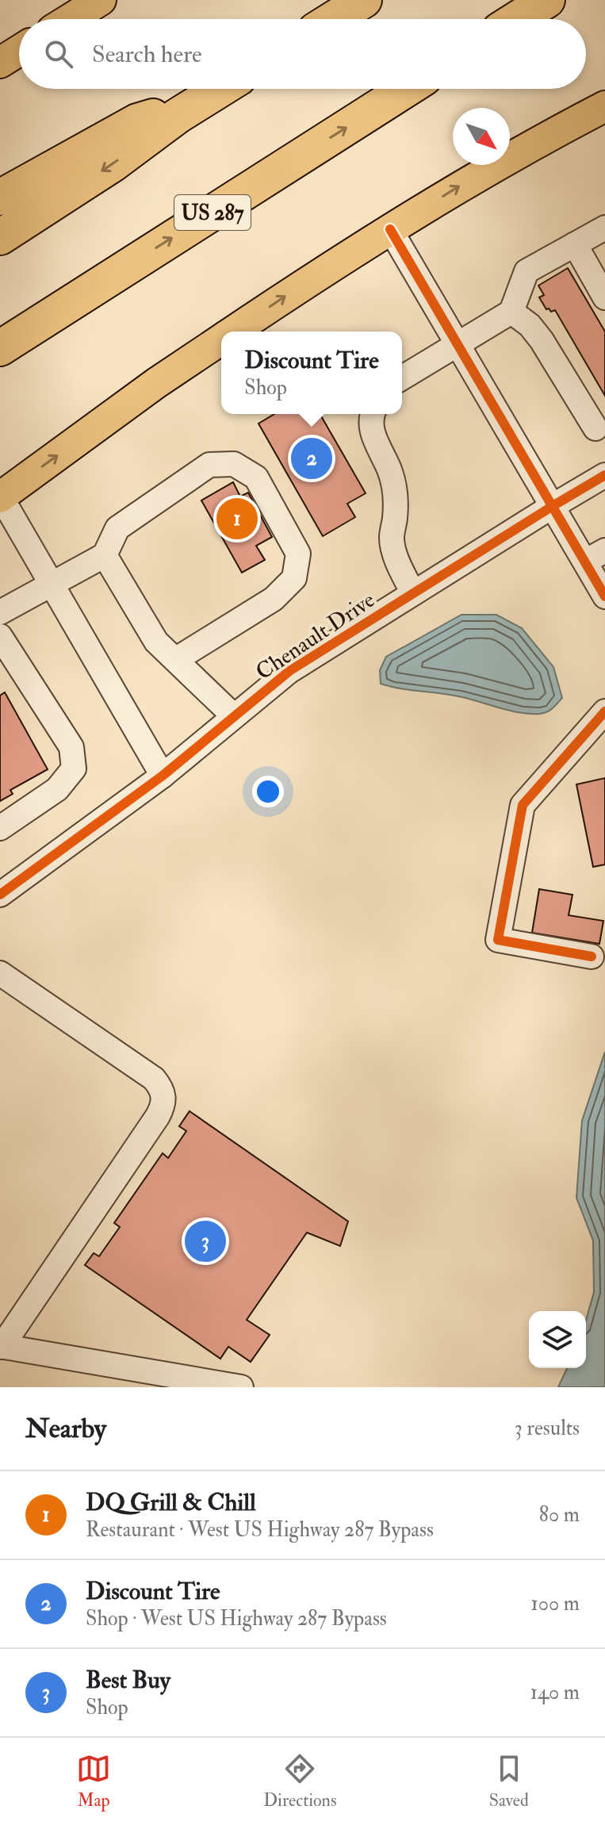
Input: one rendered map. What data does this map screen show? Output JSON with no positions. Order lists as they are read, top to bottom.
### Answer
{
  "streets": {
    "highway": ["US 287"],
    "street": ["Chenault Drive"]
  },
  "north": "bottom right",
  "page": {
    "search": "Search here",
    "popup": ["Discount Tire", "Shop"],
    "pins": ["2", "1", "3"],
    "heading": ["Nearby", "3 results"],
    "list": [
      {
        "mark": "1",
        "name": "DQ Grill & Chill",
        "note": "Restaurant · West US Highway 287 Bypass",
        "value": "80 m"
      },
      {
        "mark": "2",
        "name": "Discount Tire",
        "note": "Shop · West US Highway 287 Bypass",
        "value": "100 m"
      },
      {
        "mark": "3",
        "name": "Best Buy",
        "note": "Shop",
        "value": "140 m"
      }
    ],
    "nav": ["Map", "Directions", "Saved"]
  }
}
